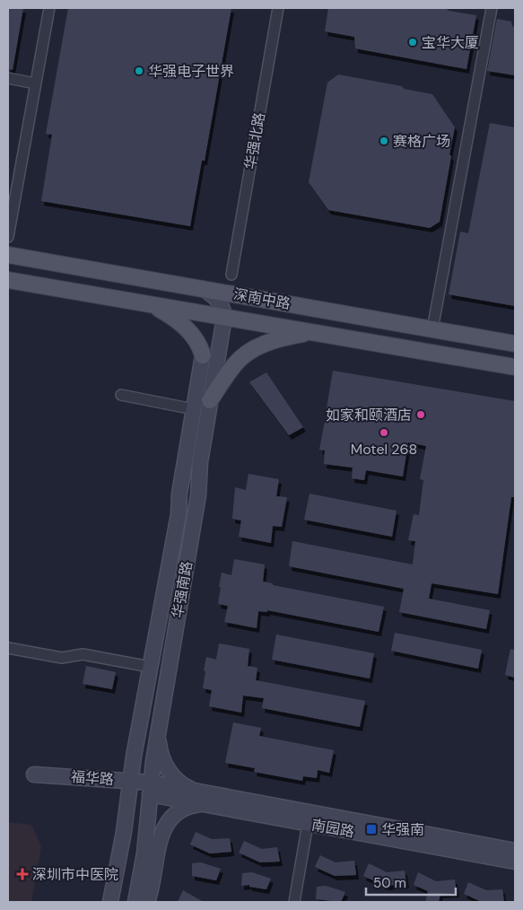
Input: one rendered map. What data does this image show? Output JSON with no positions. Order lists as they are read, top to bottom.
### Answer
{
  "streets": {
    "main road": [
      "深南中路",
      "华强南路",
      "福华路",
      "南园路"
    ],
    "street": ["华强北路"]
  },
  "crossings": [
    ["深南中路", "华强南路"],
    ["华强南路", "福华路"],
    ["华强南路", "南园路"],
    ["福华路", "南园路"]
  ],
  "places": {
    "other": [
      "宝华大厦",
      "华强电子世界",
      "赛格广场",
      "如家和颐酒店",
      "Motel 268"
    ],
    "transit": ["华强南"],
    "health": ["深圳市中医院"]
  },
  "scale_bar": "50 m"
}
